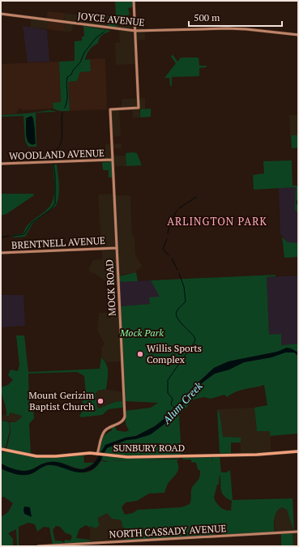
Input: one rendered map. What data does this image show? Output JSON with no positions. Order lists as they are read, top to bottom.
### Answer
{
  "streets": {
    "main road": [
      "JOYCE AVENUE",
      "WOODLAND AVENUE",
      "BRENTNELL AVENUE",
      "MOCK ROAD",
      "SUNBURY ROAD",
      "NORTH CASSADY AVENUE"
    ]
  },
  "crossings": [
    ["JOYCE AVENUE", "MOCK ROAD"],
    ["WOODLAND AVENUE", "MOCK ROAD"],
    ["BRENTNELL AVENUE", "MOCK ROAD"],
    ["MOCK ROAD", "SUNBURY ROAD"]
  ],
  "districts": ["ARLINGTON PARK"],
  "water": ["Alum Creek"],
  "parks": ["Mock Park"],
  "places": ["Willis Sports Complex", "Mount Gerizim Baptist Church"],
  "scale_bar": "500 m"
}
